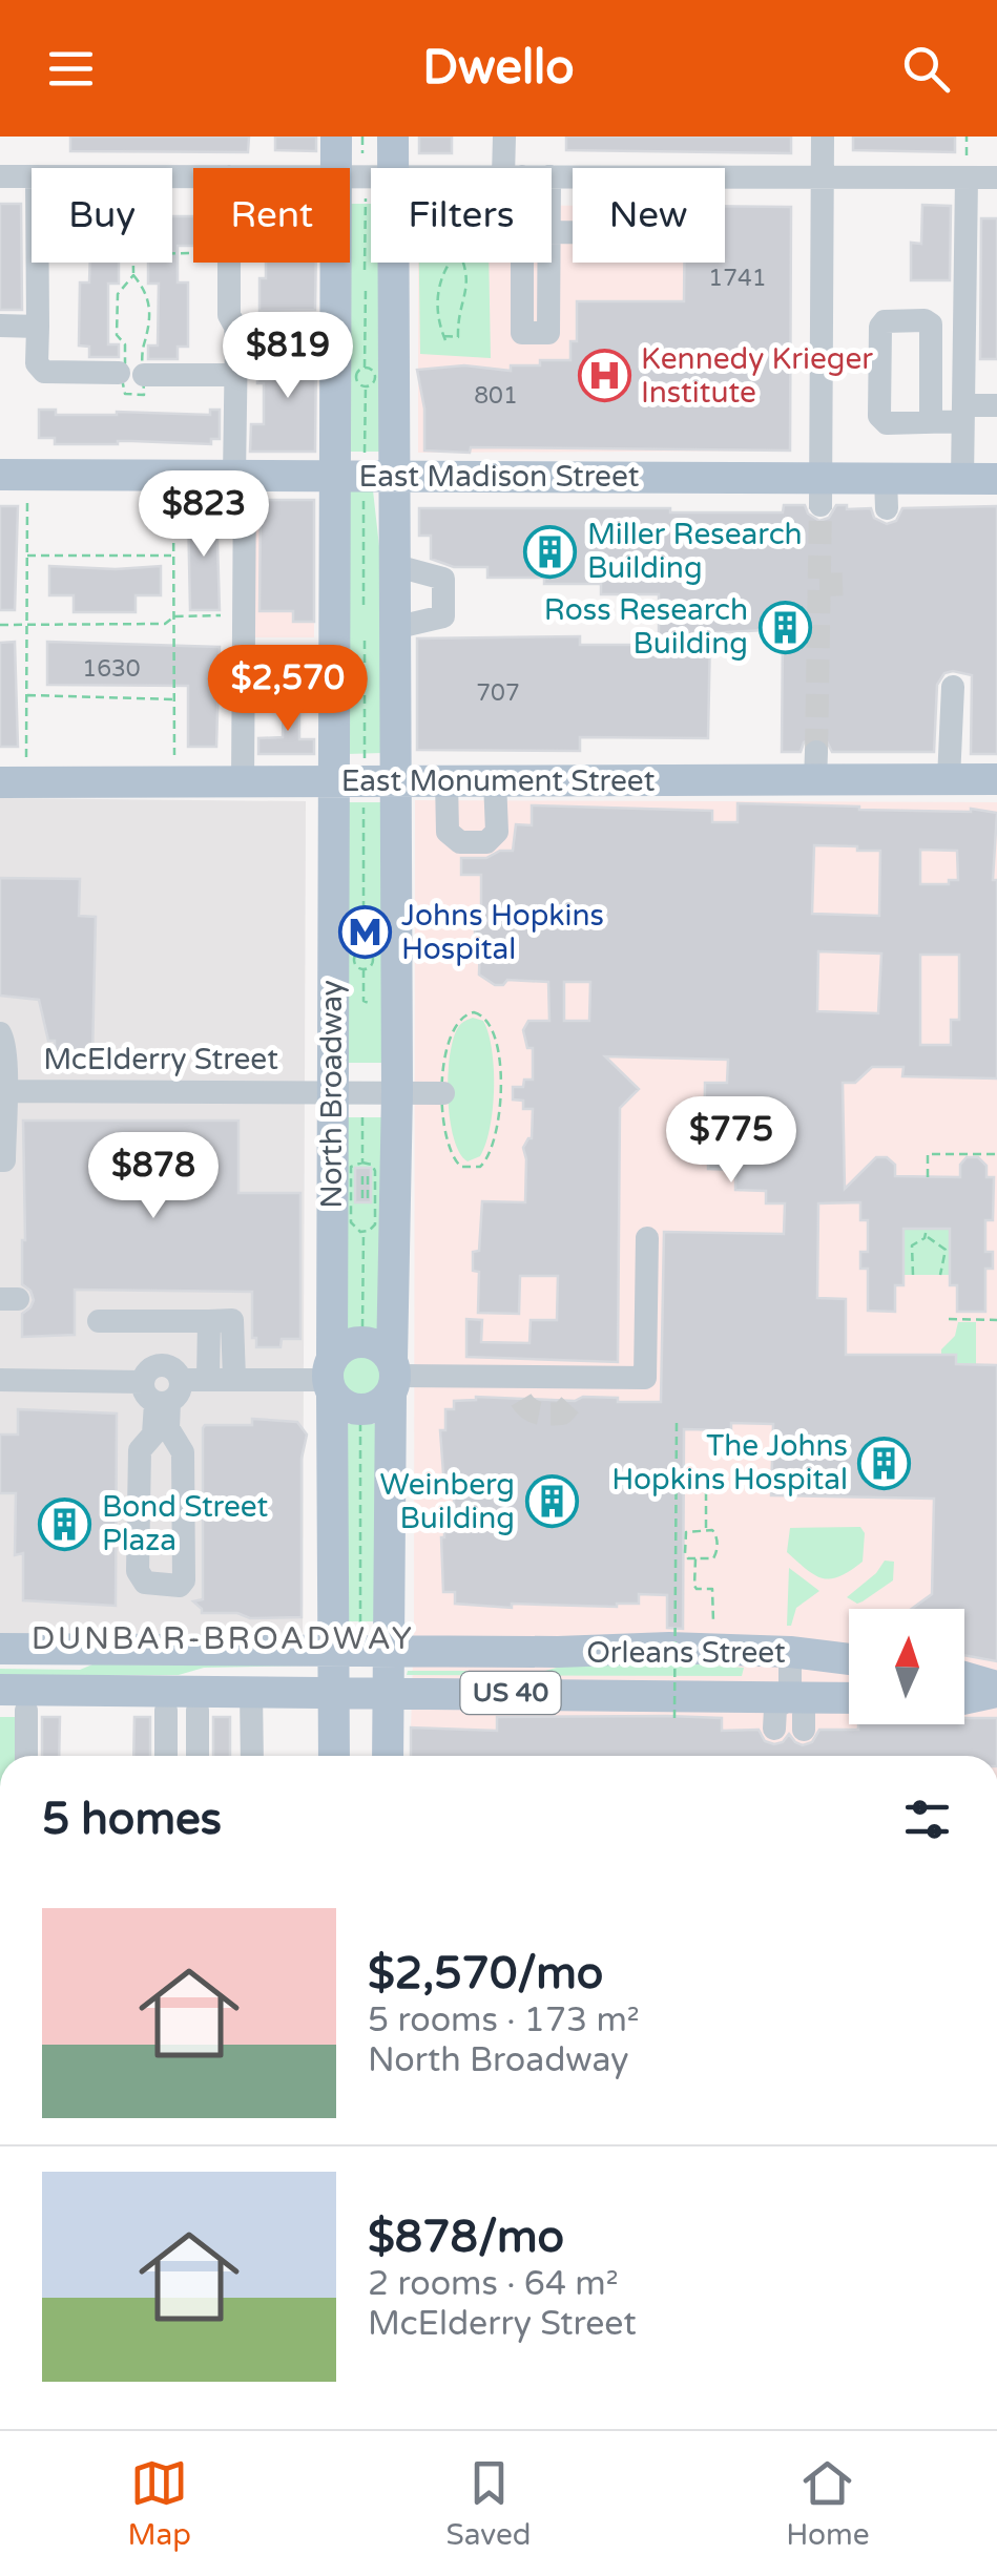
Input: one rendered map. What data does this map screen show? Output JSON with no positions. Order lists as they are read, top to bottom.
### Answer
{
  "streets": {
    "main road": [
      "East Madison Street",
      "East Monument Street",
      "North Broadway",
      "Orleans Street",
      "US 40"
    ],
    "street": ["McElderry Street"]
  },
  "crossings": [
    ["East Madison Street", "North Broadway"],
    ["East Monument Street", "North Broadway"],
    ["McElderry Street", "North Broadway"],
    ["North Broadway", "Orleans Street"]
  ],
  "districts": ["DUNBAR-BROADWAY"],
  "places": {
    "hospital": ["Kennedy Krieger Institute"],
    "building": [
      "Miller Research Building",
      "Ross Research Building",
      "The Johns Hopkins Hospital",
      "Weinberg Building",
      "Bond Street Plaza"
    ],
    "metro station": ["Johns Hopkins Hospital"]
  },
  "house_numbers": [
    "1741",
    "801",
    "1630",
    "707"
  ],
  "north": "top",
  "page": {
    "header": "Dwello",
    "chip": [
      "Buy",
      "Rent",
      "Filters",
      "New"
    ],
    "price": [
      "$819",
      "$823",
      "$2,570",
      "$775",
      "$878"
    ],
    "heading": "5 homes",
    "list": [
      {
        "name": "$2,570/mo",
        "note": "5 rooms · 173 m² · North Broadway"
      },
      {
        "name": "$878/mo",
        "note": "2 rooms · 64 m² · McElderry Street"
      }
    ],
    "tabs": ["Map", "Saved", "Home"]
  }
}
